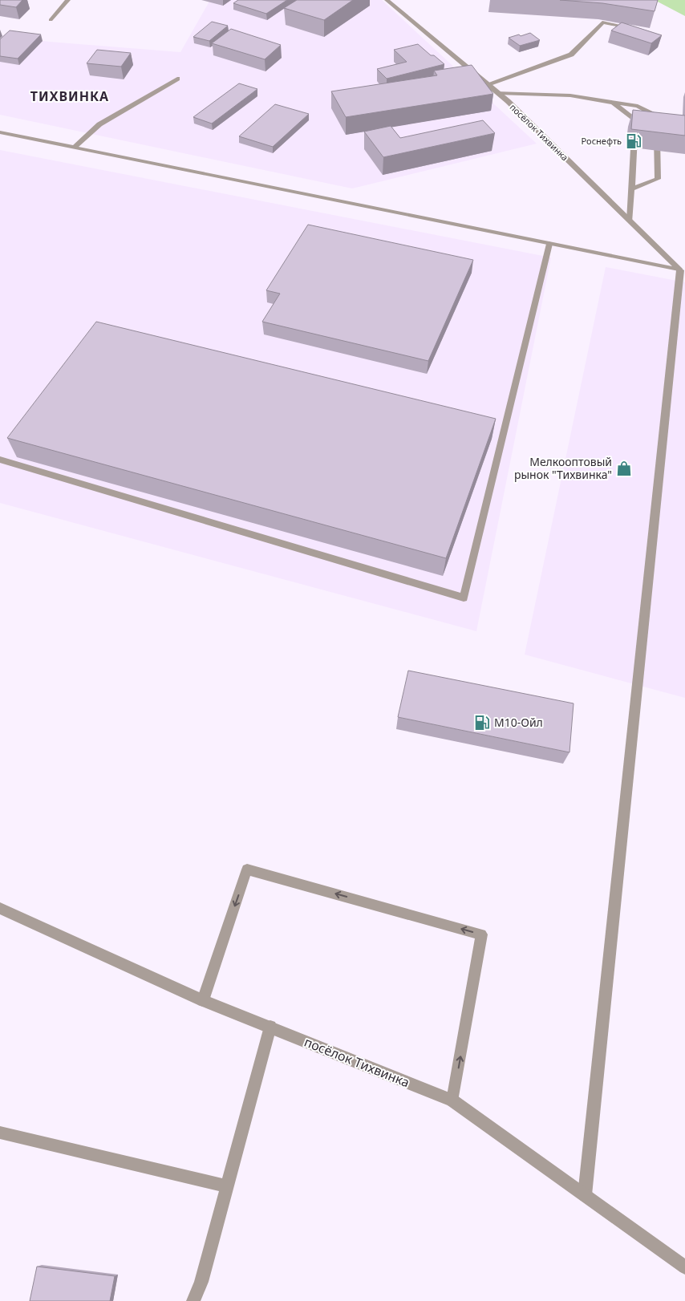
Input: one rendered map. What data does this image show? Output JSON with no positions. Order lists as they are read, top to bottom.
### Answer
{
  "streets": {
    "street": ["посёлок Тихвинка"]
  },
  "districts": ["ТИХВИНКА"],
  "places": {
    "fuel station": ["Роснефть", "М10-Ойл"],
    "shop": ["Мелкооптовый рынок \"Тихвинка\""]
  }
}
